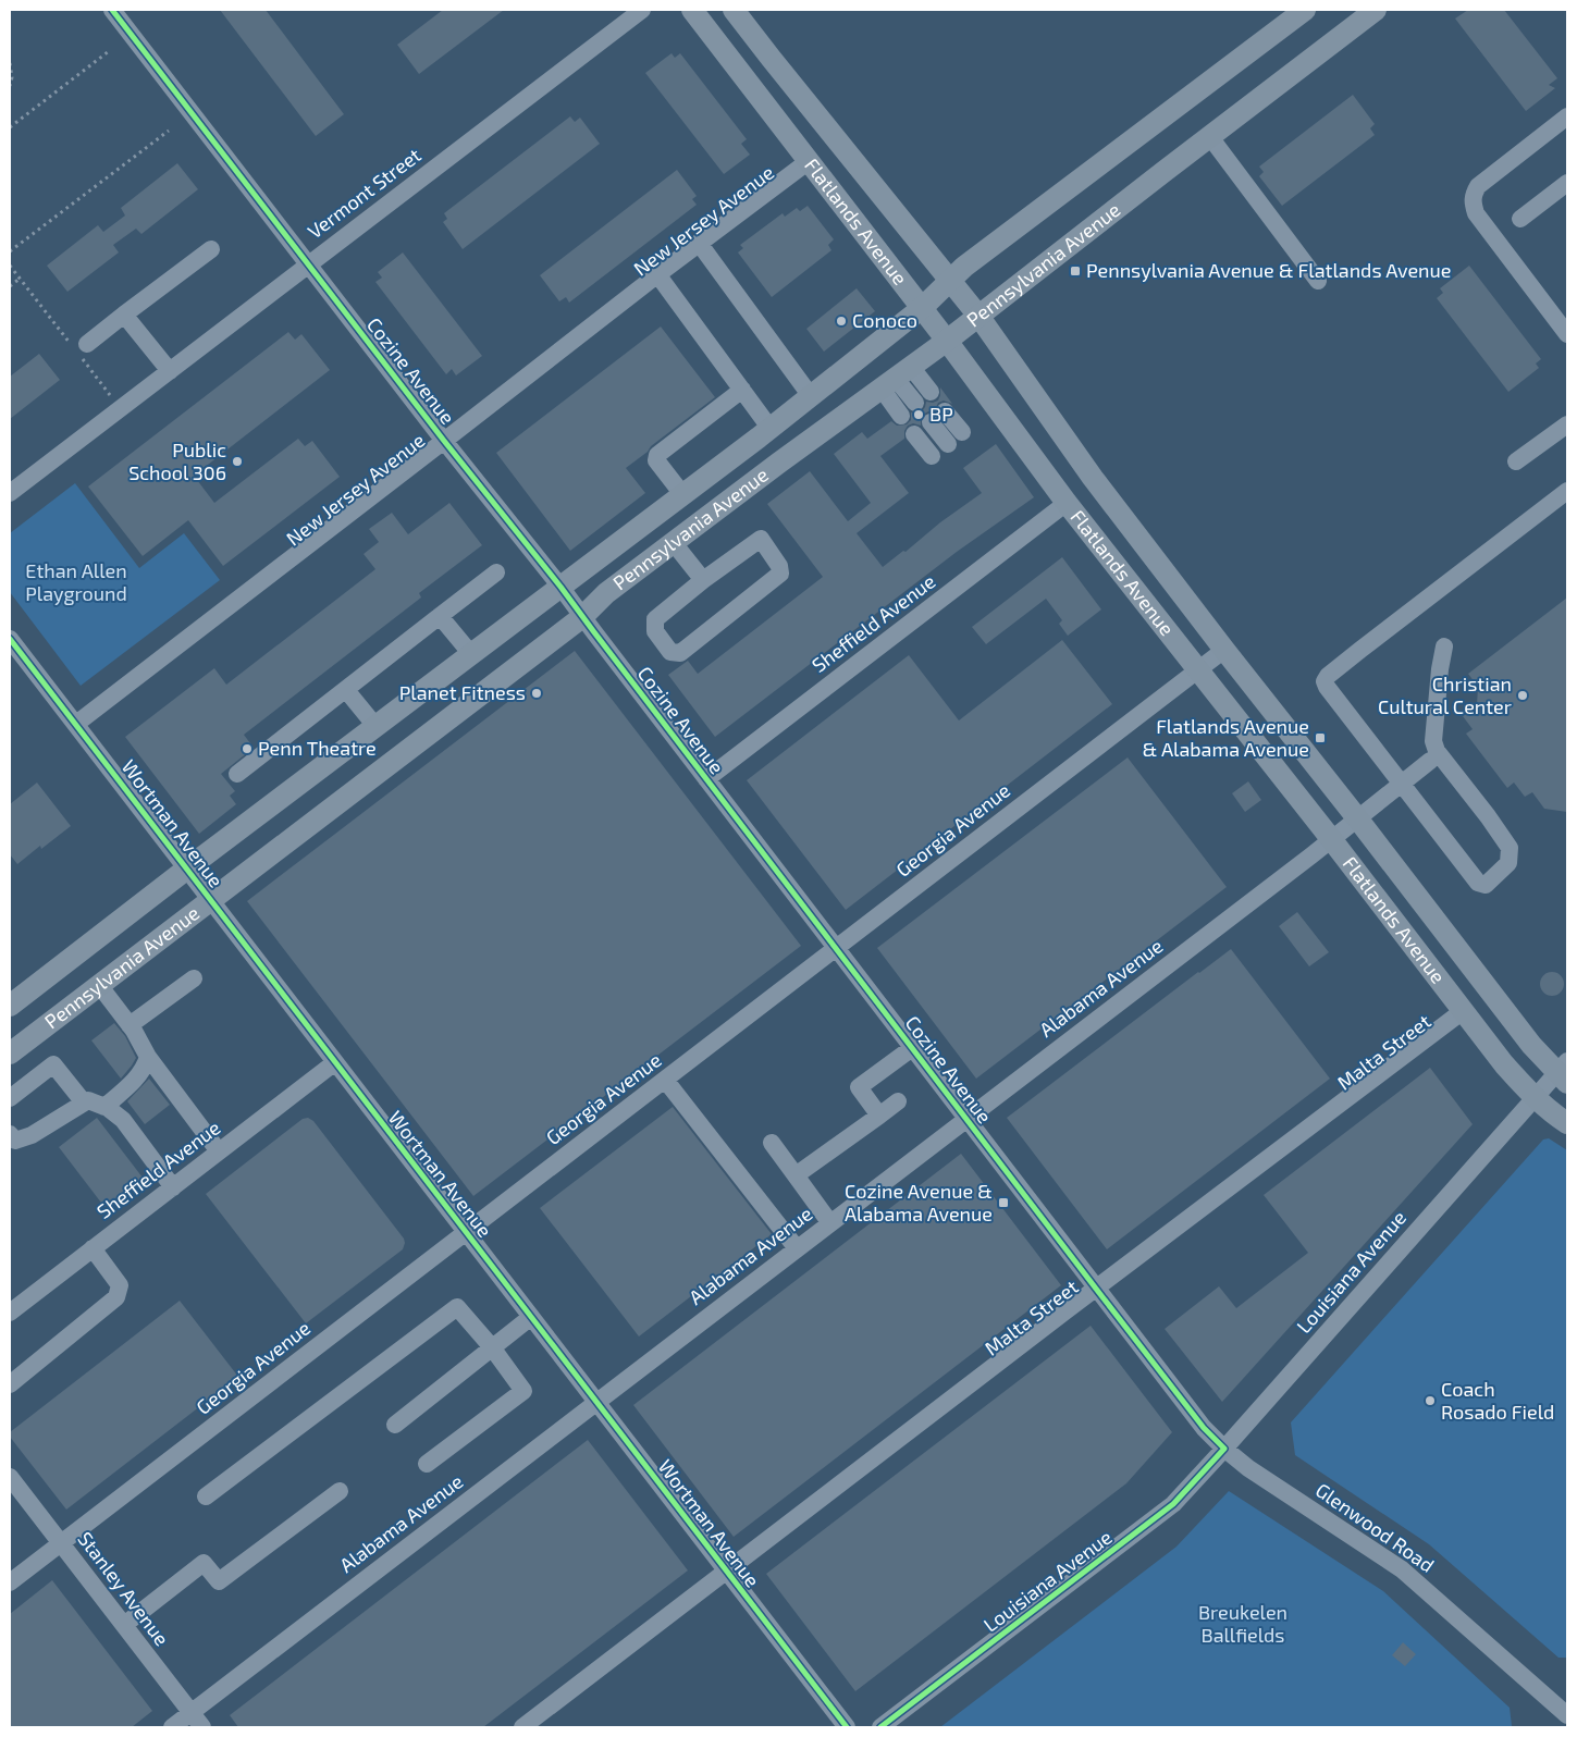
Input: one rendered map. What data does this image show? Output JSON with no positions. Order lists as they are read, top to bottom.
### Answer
{
  "streets": {
    "main road": ["Flatlands Avenue", "Pennsylvania Avenue"],
    "street": [
      "Vermont Street",
      "New Jersey Avenue",
      "Cozine Avenue",
      "Sheffield Avenue",
      "Wortman Avenue",
      "Georgia Avenue",
      "Alabama Avenue",
      "Malta Street",
      "Louisiana Avenue",
      "Glenwood Road",
      "Stanley Avenue"
    ]
  },
  "crossings": [
    ["Vermont Street", "Cozine Avenue"],
    ["New Jersey Avenue", "Flatlands Avenue"],
    ["New Jersey Avenue", "Cozine Avenue"],
    ["New Jersey Avenue", "Wortman Avenue"],
    ["Flatlands Avenue", "Pennsylvania Avenue"],
    ["Flatlands Avenue", "Sheffield Avenue"],
    ["Flatlands Avenue", "Georgia Avenue"],
    ["Flatlands Avenue", "Alabama Avenue"],
    ["Flatlands Avenue", "Malta Street"],
    ["Flatlands Avenue", "Louisiana Avenue"],
    ["Pennsylvania Avenue", "Cozine Avenue"],
    ["Pennsylvania Avenue", "Wortman Avenue"],
    ["Cozine Avenue", "Sheffield Avenue"],
    ["Cozine Avenue", "Georgia Avenue"],
    ["Cozine Avenue", "Alabama Avenue"],
    ["Cozine Avenue", "Malta Street"],
    ["Cozine Avenue", "Louisiana Avenue"],
    ["Cozine Avenue", "Glenwood Road"],
    ["Sheffield Avenue", "Wortman Avenue"],
    ["Wortman Avenue", "Georgia Avenue"],
    ["Wortman Avenue", "Alabama Avenue"],
    ["Wortman Avenue", "Malta Street"],
    ["Georgia Avenue", "Stanley Avenue"],
    ["Alabama Avenue", "Stanley Avenue"],
    ["Louisiana Avenue", "Glenwood Road"]
  ],
  "parks": ["Ethan Allen Playground", "Breukelen Ballfields"],
  "places": {
    "transit": ["Pennsylvania Avenue & Flatlands Avenue", "Flatlands Avenue & Alabama Avenue", "Cozine Avenue & Alabama Avenue"],
    "other": [
      "Conoco",
      "BP",
      "Public School 306",
      "Planet Fitness",
      "Christian Cultural Center",
      "Penn Theatre",
      "Coach Rosado Field"
    ]
  }
}
